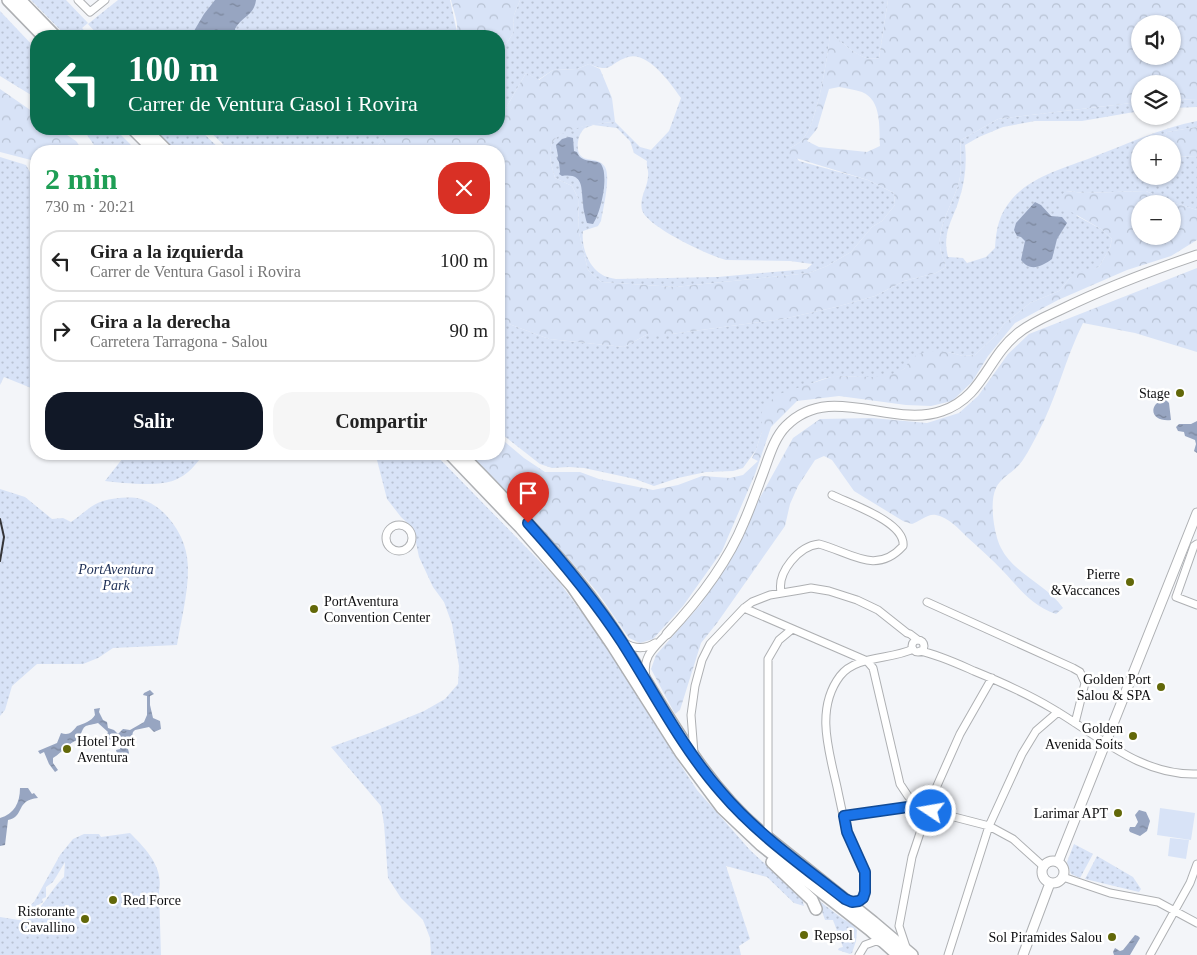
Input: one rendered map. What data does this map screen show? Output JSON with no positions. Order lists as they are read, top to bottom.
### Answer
{
  "parks": ["PortAventura Park"],
  "places": [
    "Stage",
    "Pierre &Vaccances",
    "PortAventura Convention Center",
    "Golden Port Salou & SPA",
    "Golden Avenida Soits",
    "Hotel Port Aventura",
    "Larimar APT",
    "Red Force",
    "Ristorante Cavallino",
    "Repsol",
    "Sol Piramides Salou"
  ],
  "page": {
    "map_buttons": ["+", "−"],
    "turn": ["100 m", "Carrer de Ventura Gasol i Rovira"],
    "heading": ["2 min", "730 m · 20:21"],
    "list": [
      {
        "name": "Gira a la izquierda",
        "note": "Carrer de Ventura Gasol i Rovira",
        "value": "100 m"
      },
      {
        "name": "Gira a la derecha",
        "note": "Carretera Tarragona - Salou",
        "value": "90 m"
      }
    ],
    "buttons": ["Salir", "Compartir"]
  }
}
